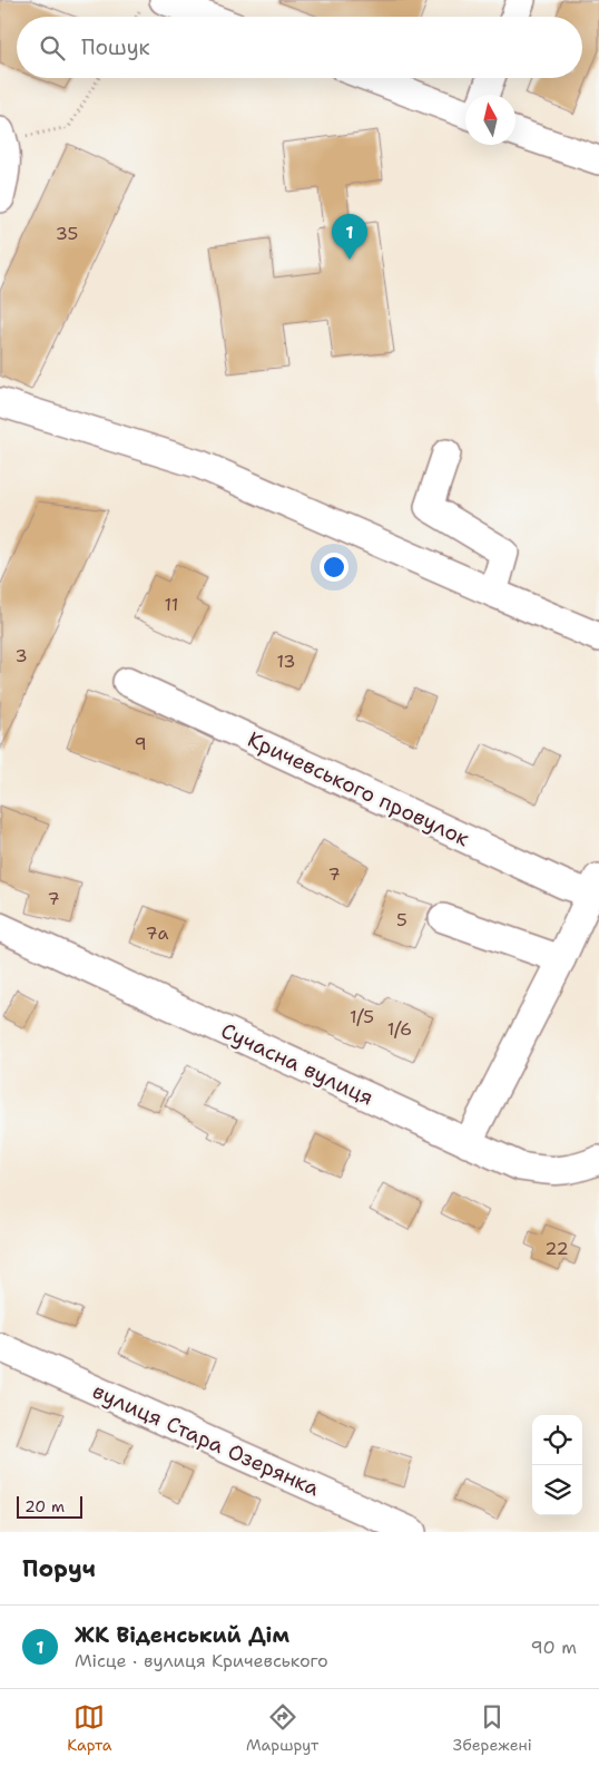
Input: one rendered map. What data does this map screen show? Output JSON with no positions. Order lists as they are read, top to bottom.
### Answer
{
  "streets": {
    "street": ["Кричевського провулок", "Сучасна вулиця", "вулиця Стара Озерянка"]
  },
  "house_numbers": [
    "35",
    "11",
    "3",
    "13",
    "9",
    "7",
    "7",
    "5",
    "7а",
    "1/5",
    "1/6",
    "22"
  ],
  "scale_bar": "20 m",
  "north": "top",
  "page": {
    "search": "Пошук",
    "pins": "1",
    "scale": "20 m",
    "heading": "Поруч",
    "list": [
      {
        "mark": "1",
        "name": "ЖК Віденський Дім",
        "note": "Місце · вулиця Кричевського",
        "value": "90 m"
      }
    ],
    "nav": ["Карта", "Маршрут", "Збережені"]
  }
}
